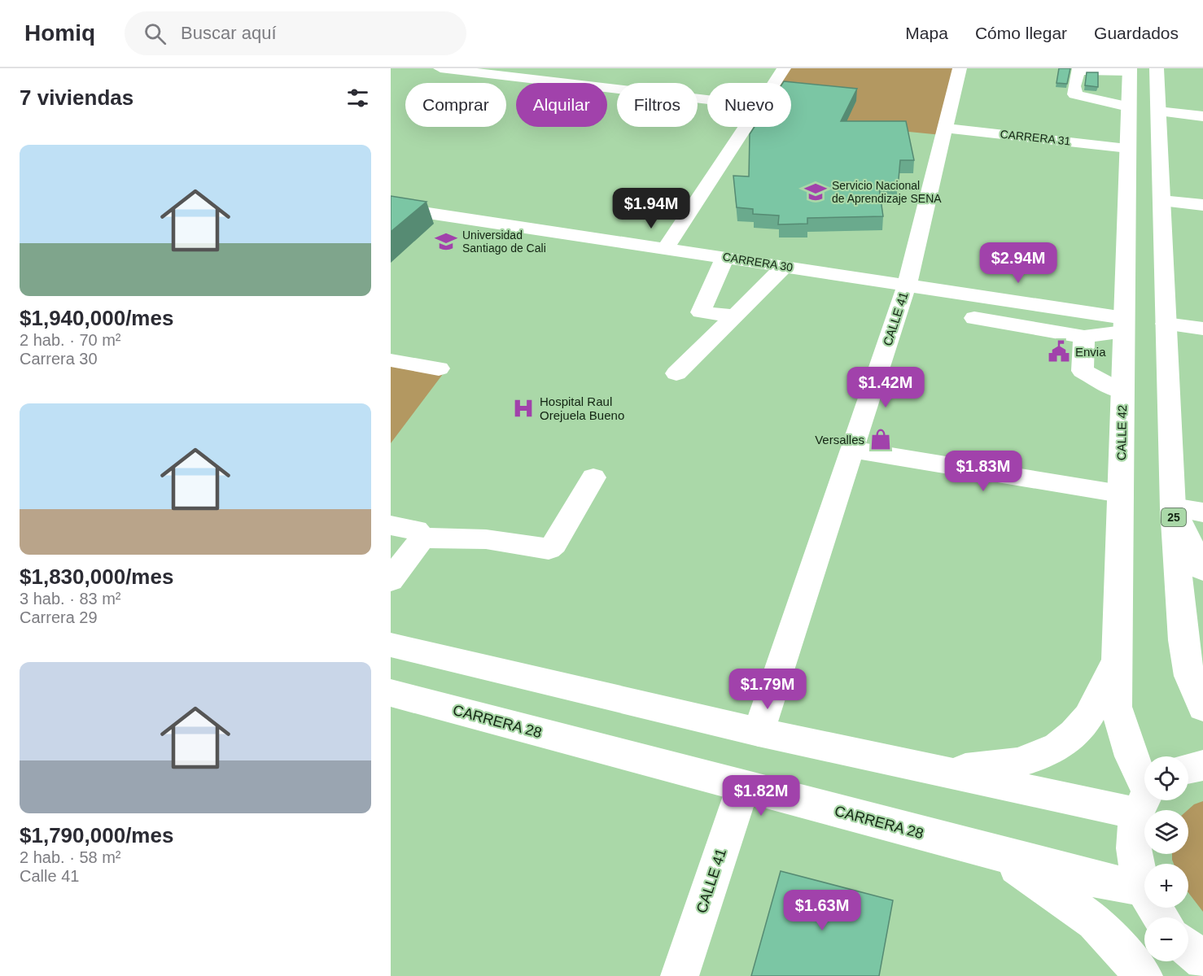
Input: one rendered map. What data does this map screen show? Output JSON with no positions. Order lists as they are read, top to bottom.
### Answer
{
  "streets": {
    "street": [
      "CARRERA 31",
      "CARRERA 30",
      "CALLE 41",
      "CALLE 42",
      "25",
      "CARRERA 28"
    ]
  },
  "crossings": [
    ["CARRERA 31", "CALLE 41"],
    ["CARRERA 31", "CALLE 42"],
    ["CARRERA 30", "CALLE 41"],
    ["CARRERA 30", "CALLE 42"],
    ["CALLE 41", "CARRERA 28"]
  ],
  "places": {
    "school or university": ["Servicio Nacional de Aprendizaje SENA", "Universidad Santiago de Cali"],
    "public building": ["Envia"],
    "hospital": ["Hospital Raul Orejuela Bueno"],
    "shop": ["Versalles"]
  },
  "page": {
    "header": "Homiq",
    "search": "Buscar aquí",
    "nav": ["Mapa", "Cómo llegar", "Guardados"],
    "heading": "7 viviendas",
    "chip": [
      "Comprar",
      "Alquilar",
      "Filtros",
      "Nuevo"
    ],
    "list": [
      {
        "name": "$1,940,000/mes",
        "note": "2 hab. · 70 m² · Carrera 30"
      },
      {
        "name": "$1,830,000/mes",
        "note": "3 hab. · 83 m² · Carrera 29"
      },
      {
        "name": "$1,790,000/mes",
        "note": "2 hab. · 58 m² · Calle 41"
      }
    ],
    "price": [
      "$1.94M",
      "$2.94M",
      "$1.42M",
      "$1.83M",
      "$1.79M",
      "$1.82M",
      "$1.63M"
    ],
    "map_buttons": ["+", "−"]
  }
}
